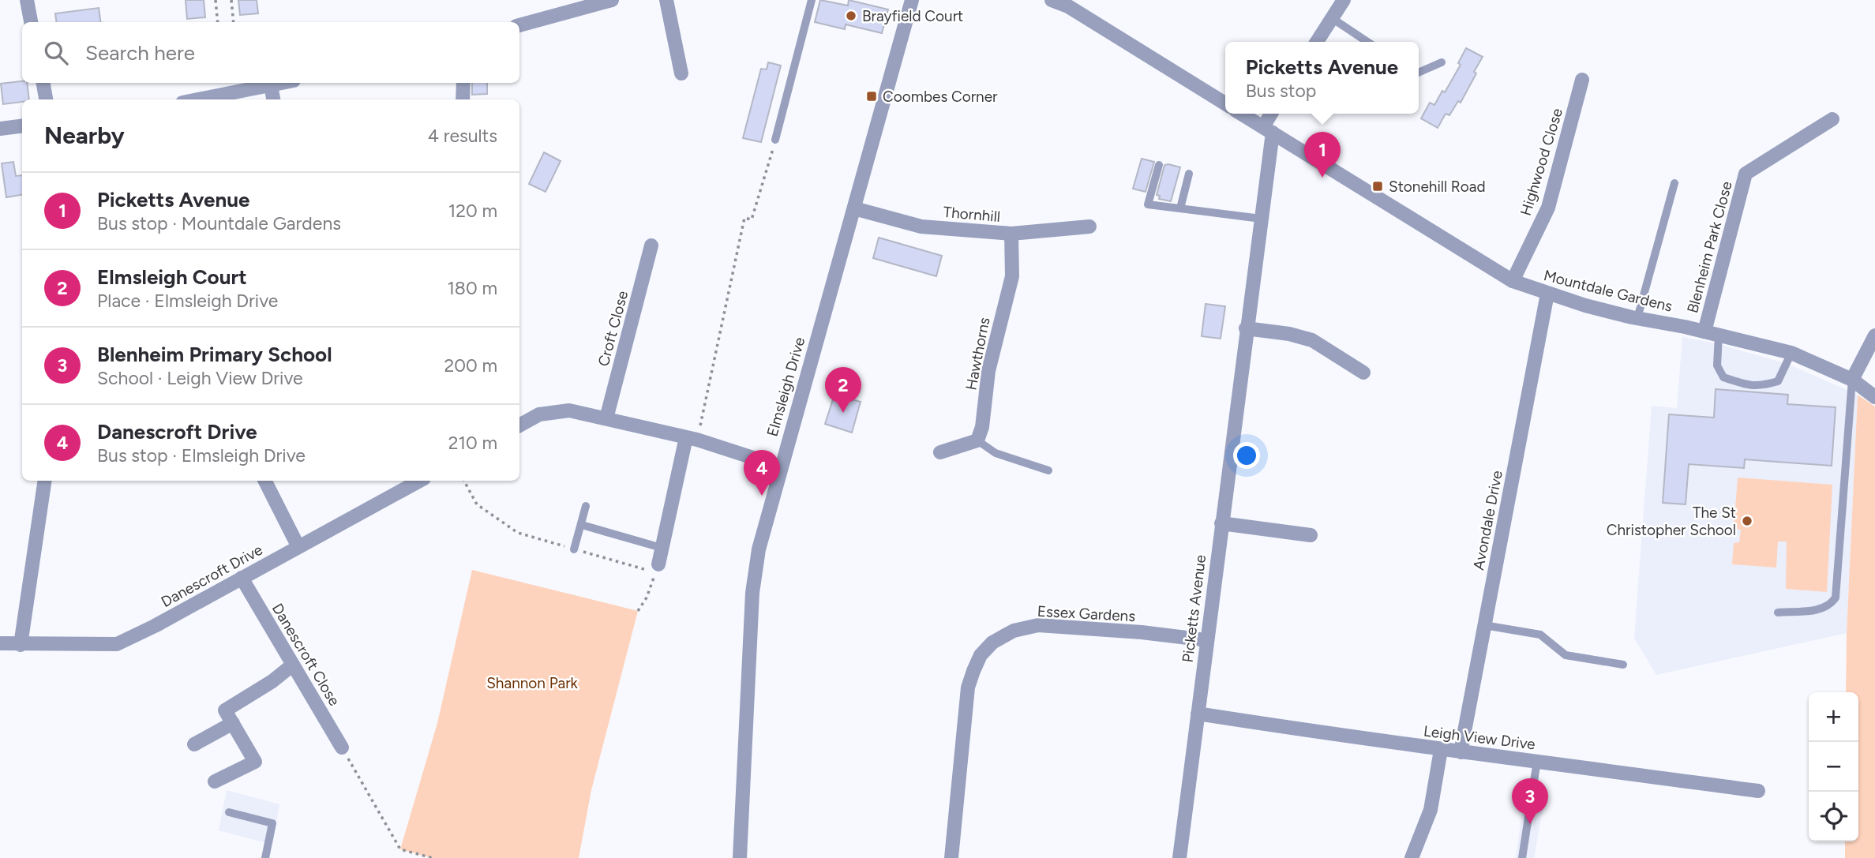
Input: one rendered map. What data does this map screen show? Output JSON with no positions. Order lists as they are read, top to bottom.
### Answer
{
  "streets": {
    "street": [
      "Highwood Close",
      "Thornhill",
      "Blenheim Park Close",
      "Mountdale Gardens",
      "Croft Close",
      "Hawthorns",
      "Elmsleigh Drive",
      "Avondale Drive",
      "Danescroft Drive",
      "Picketts Avenue",
      "Essex Gardens",
      "Danescroft Close",
      "Leigh View Drive"
    ]
  },
  "crossings": [
    ["Highwood Close", "Mountdale Gardens"],
    ["Thornhill", "Hawthorns"],
    ["Thornhill", "Elmsleigh Drive"],
    ["Blenheim Park Close", "Mountdale Gardens"],
    ["Mountdale Gardens", "Avondale Drive"],
    ["Mountdale Gardens", "Picketts Avenue"],
    ["Avondale Drive", "Leigh View Drive"],
    ["Danescroft Drive", "Danescroft Close"],
    ["Picketts Avenue", "Essex Gardens"],
    ["Picketts Avenue", "Leigh View Drive"]
  ],
  "parks": ["Shannon Park"],
  "places": {
    "other": ["Brayfield Court", "The St Christopher School"],
    "transit": ["Coombes Corner", "Stonehill Road"]
  },
  "page": {
    "search": "Search here",
    "popup": ["Picketts Avenue", "Bus stop"],
    "heading": ["Nearby", "4 results"],
    "pins": [
      "1",
      "2",
      "4",
      "3"
    ],
    "list": [
      {
        "mark": "1",
        "name": "Picketts Avenue",
        "note": "Bus stop · Mountdale Gardens",
        "value": "120 m"
      },
      {
        "mark": "2",
        "name": "Elmsleigh Court",
        "note": "Place · Elmsleigh Drive",
        "value": "180 m"
      },
      {
        "mark": "3",
        "name": "Blenheim Primary School",
        "note": "School · Leigh View Drive",
        "value": "200 m"
      },
      {
        "mark": "4",
        "name": "Danescroft Drive",
        "note": "Bus stop · Elmsleigh Drive",
        "value": "210 m"
      }
    ],
    "map_buttons": ["+", "−"]
  }
}
